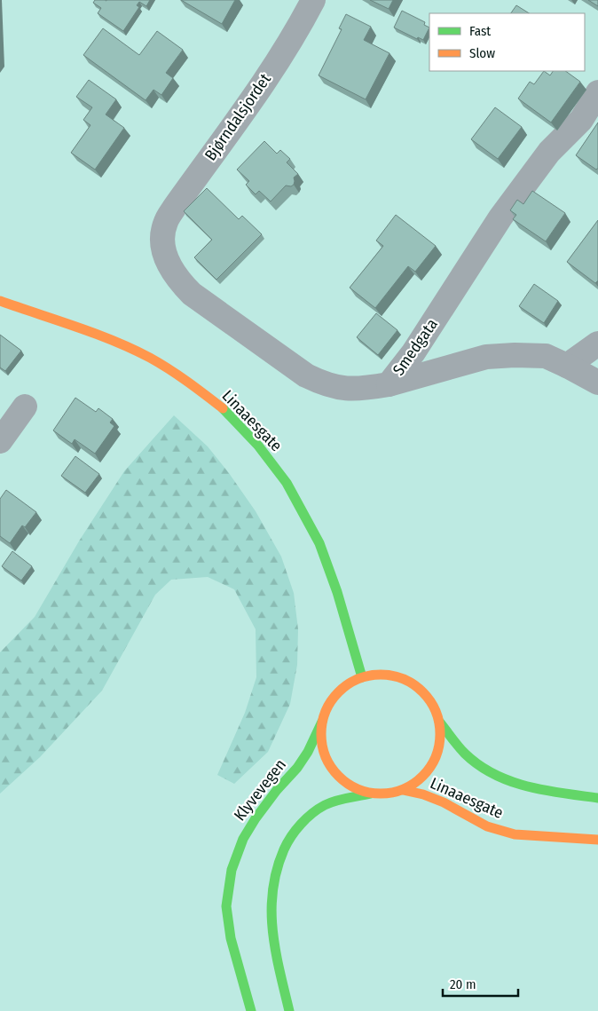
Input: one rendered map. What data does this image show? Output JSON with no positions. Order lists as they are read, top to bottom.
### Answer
{
  "streets": {
    "main road": ["Linaaesgate", "Klyvevegen"],
    "street": ["Bjørndalsjordet", "Smedgata"]
  },
  "crossings": [
    ["Bjørndalsjordet", "Smedgata"],
    ["Linaaesgate", "Klyvevegen"]
  ],
  "legend": ["Fast", "Slow"],
  "scale_bar": "20 m"
}
